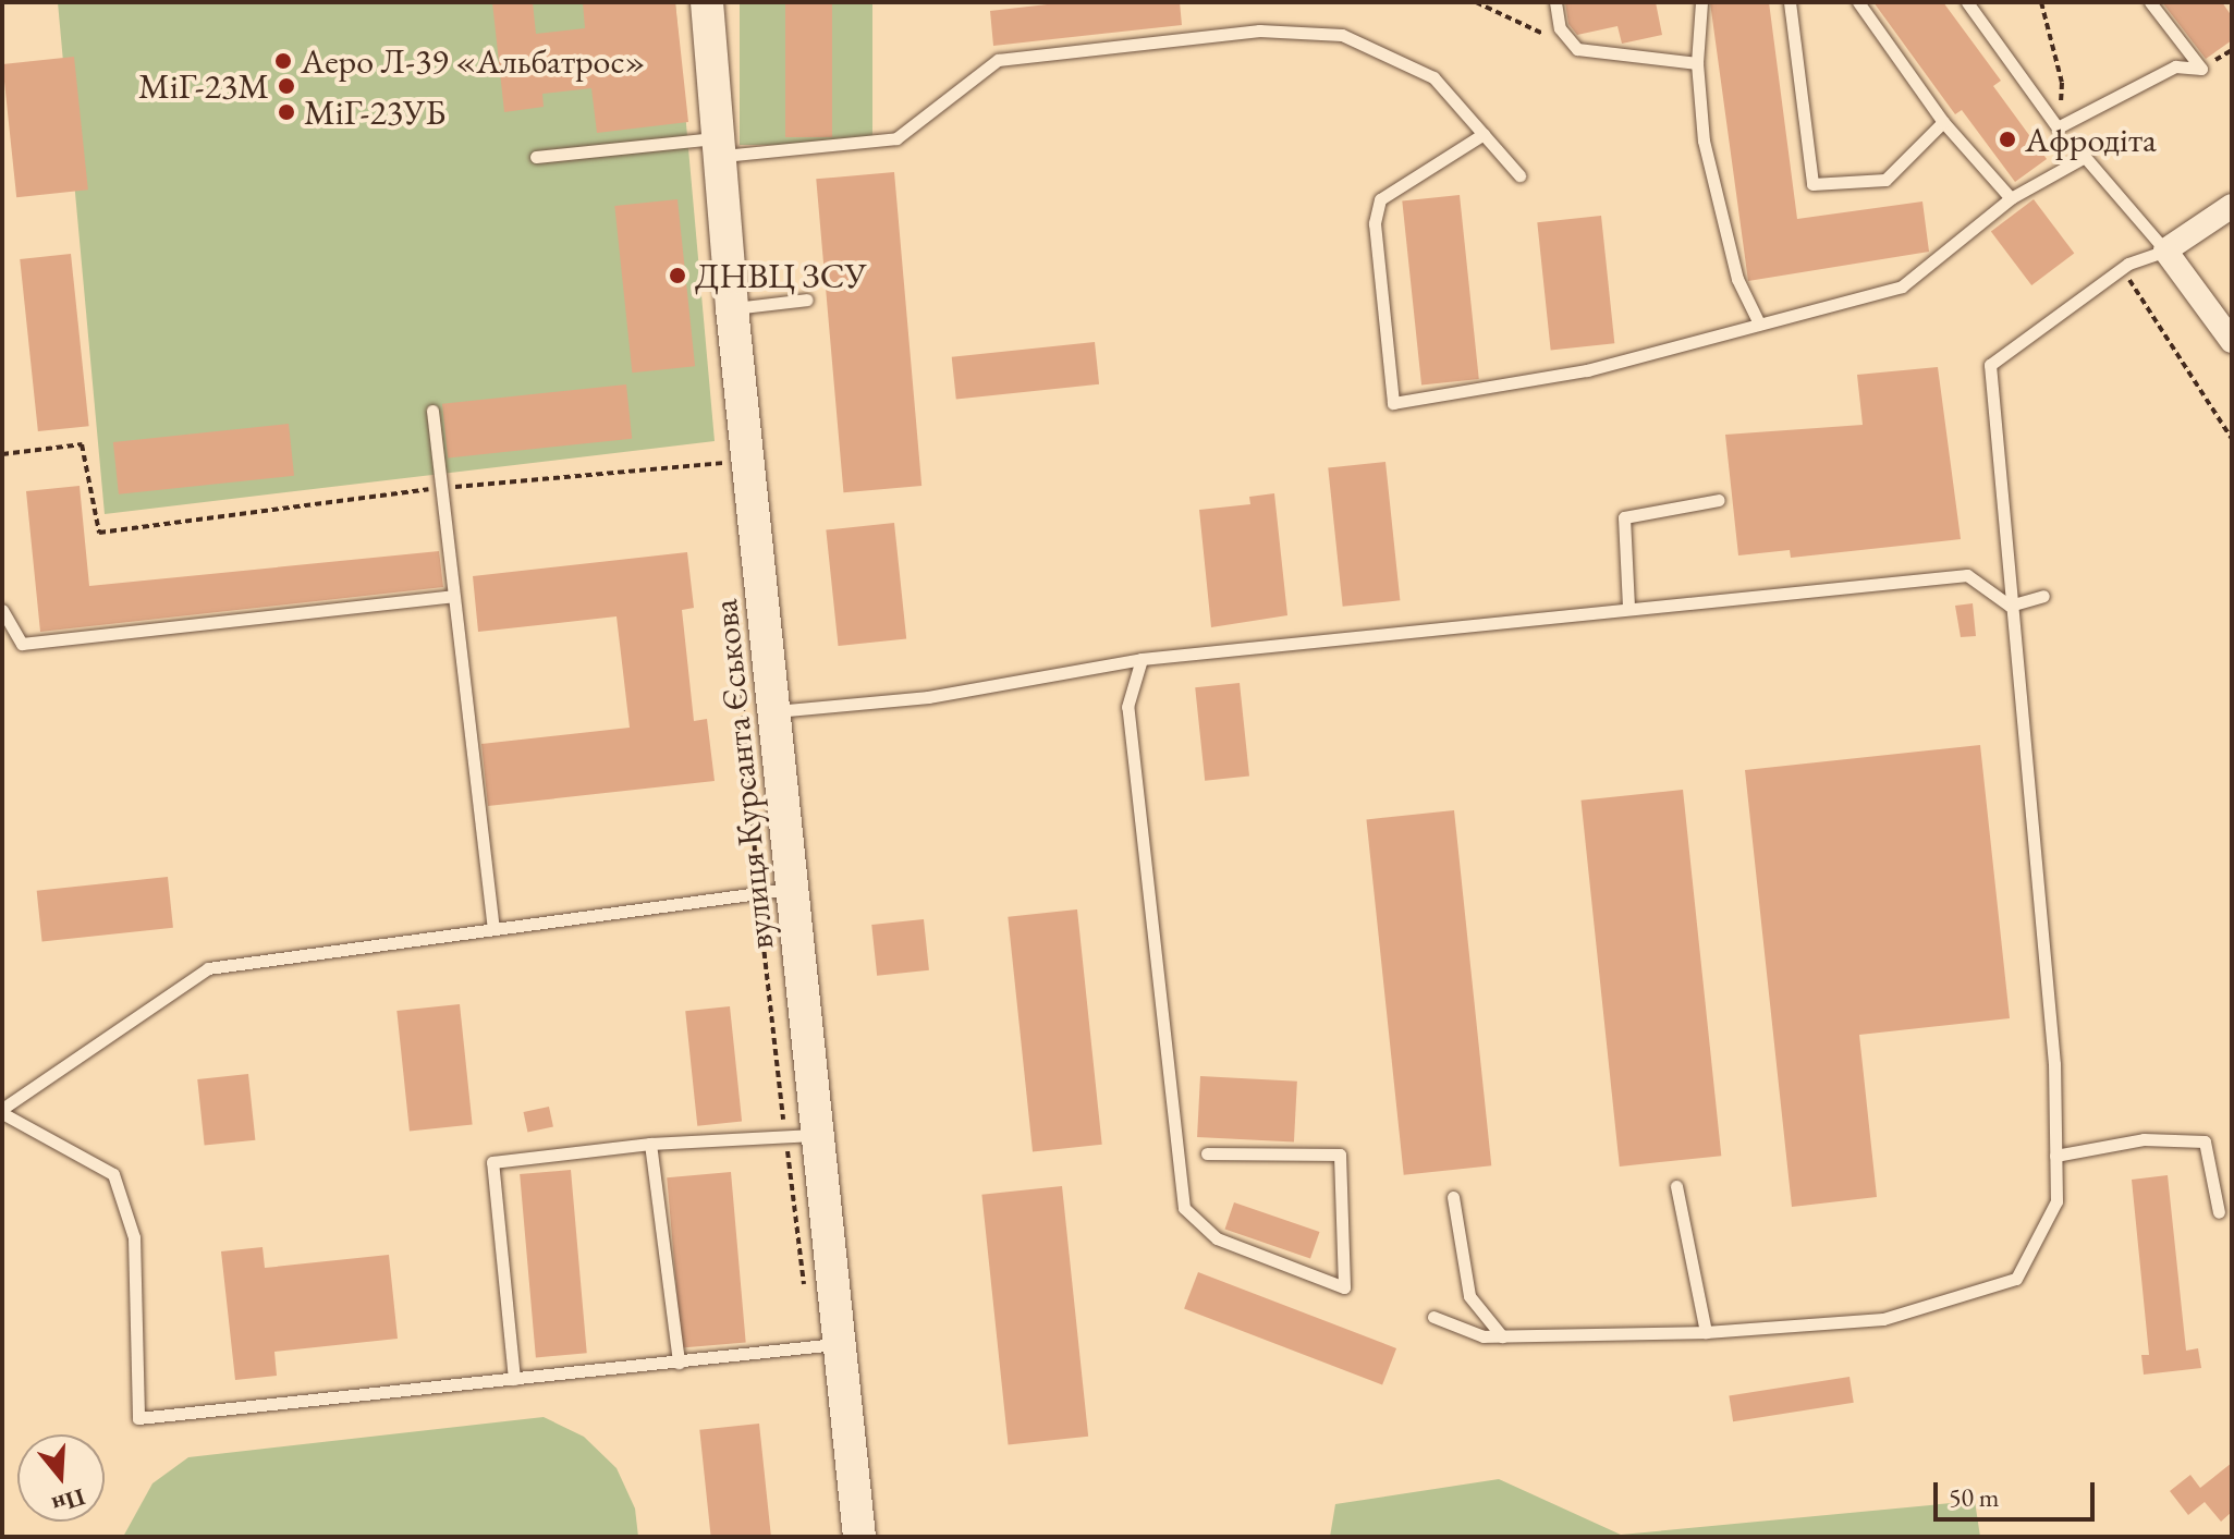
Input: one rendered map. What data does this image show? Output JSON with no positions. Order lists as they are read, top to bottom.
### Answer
{
  "streets": {
    "street": ["вулиця Курсанта Єськова"]
  },
  "places": [
    "Аеро Л-39 «Альбатрос»",
    "МіГ-23М",
    "МіГ-23УБ",
    "Афродіта",
    "ДНВЦ ЗСУ"
  ],
  "scale_bar": "50 m",
  "north": "bottom"
}
